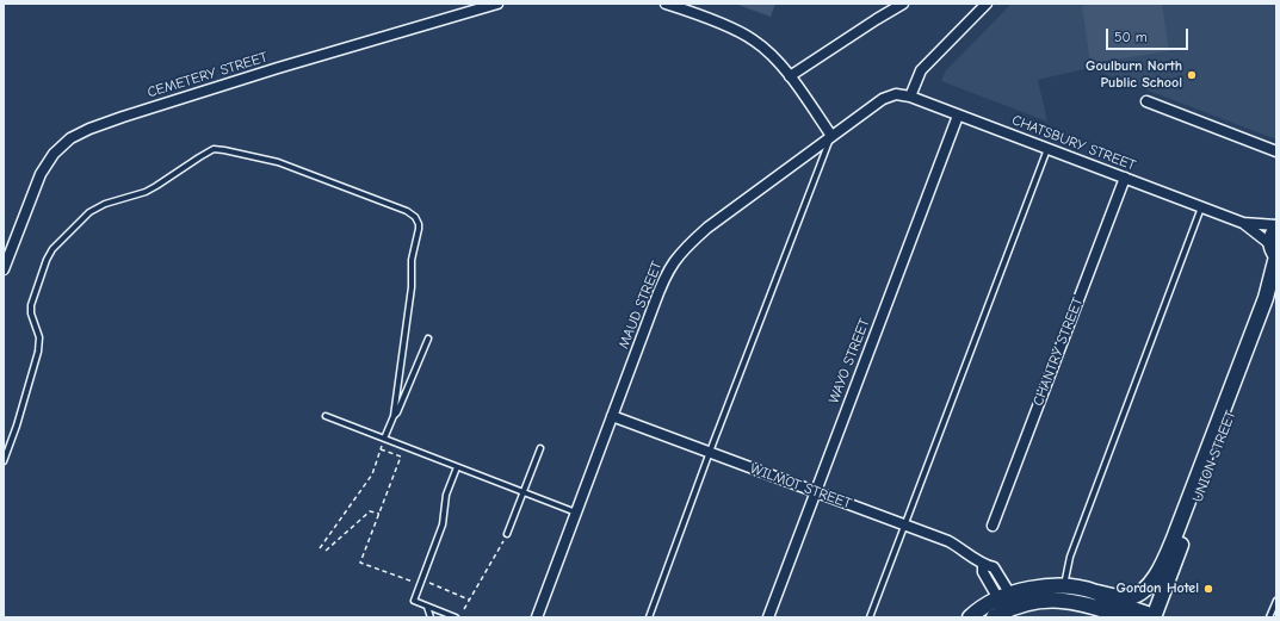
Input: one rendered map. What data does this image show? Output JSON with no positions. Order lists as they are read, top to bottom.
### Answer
{
  "streets": {
    "main road": ["UNION STREET"],
    "street": [
      "CEMETERY STREET",
      "CHATSBURY STREET",
      "MAUD STREET",
      "CHANTRY STREET",
      "WAYO STREET",
      "WILMOT STREET"
    ]
  },
  "crossings": [
    ["CHATSBURY STREET", "MAUD STREET"],
    ["CHATSBURY STREET", "CHANTRY STREET"],
    ["CHATSBURY STREET", "WAYO STREET"],
    ["CHATSBURY STREET", "UNION STREET"],
    ["MAUD STREET", "WILMOT STREET"],
    ["WAYO STREET", "WILMOT STREET"]
  ],
  "places": ["Goulburn North Public School", "Gordon Hotel"],
  "scale_bar": "50 m"
}
